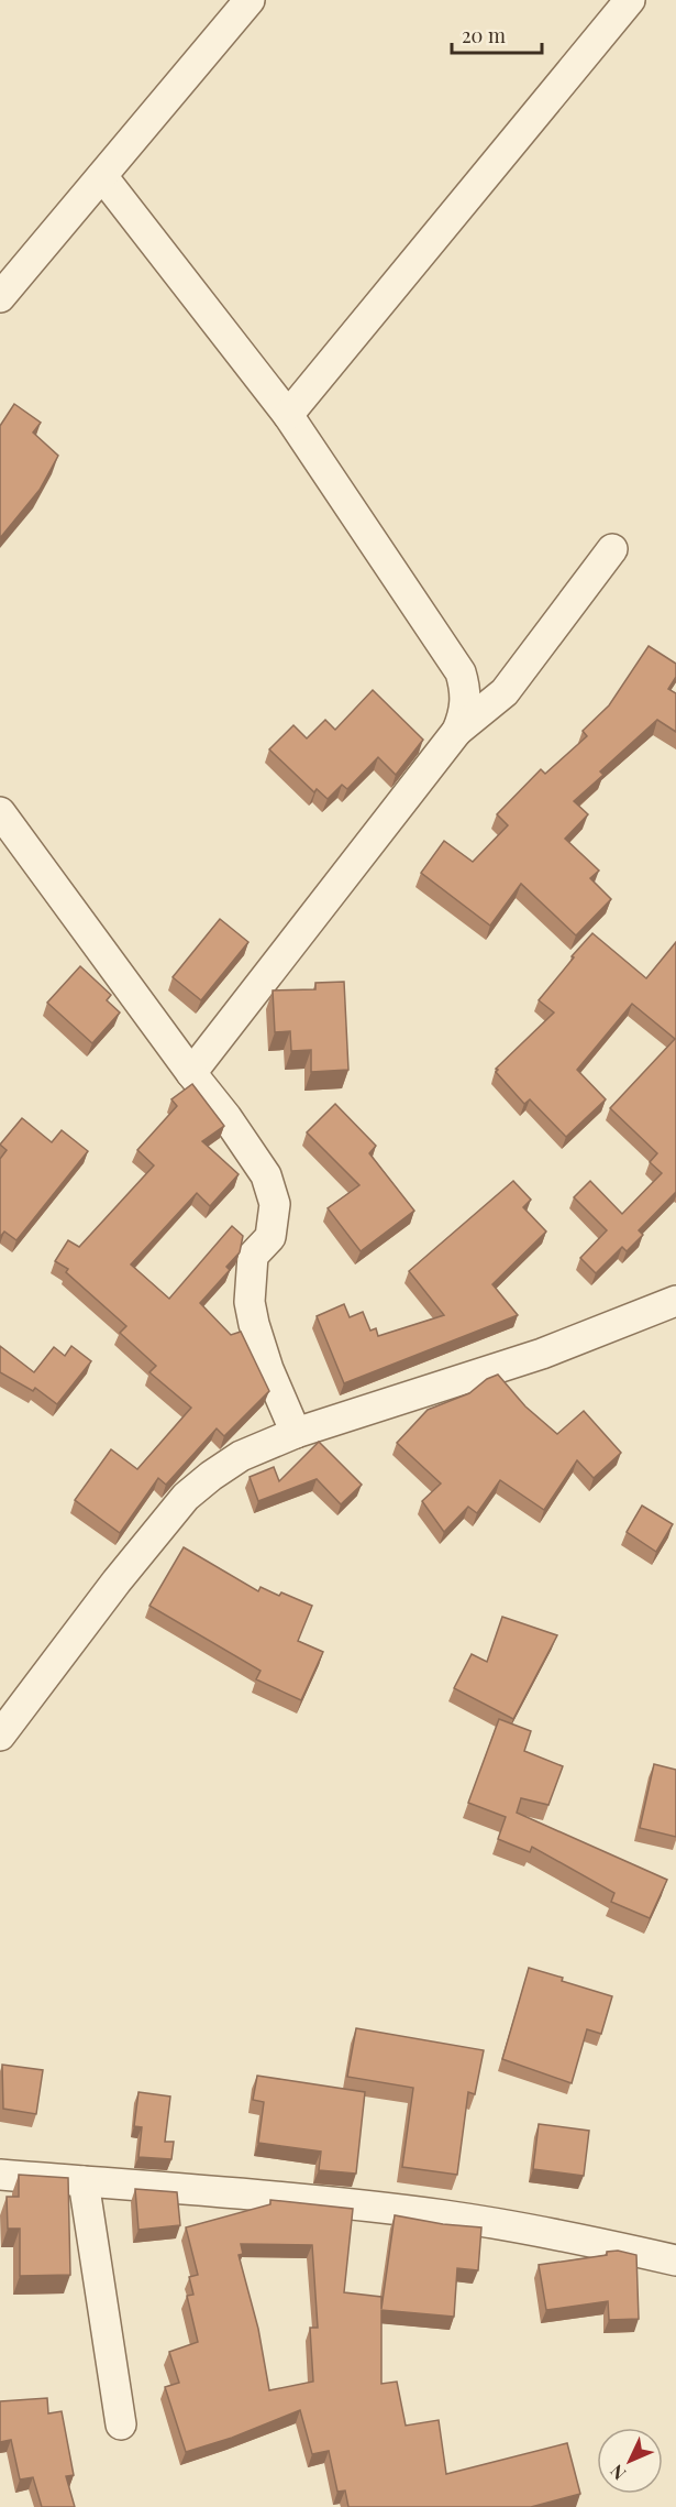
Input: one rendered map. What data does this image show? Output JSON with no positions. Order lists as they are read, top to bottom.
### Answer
{
  "scale_bar": "20 m",
  "north": "bottom left"
}
